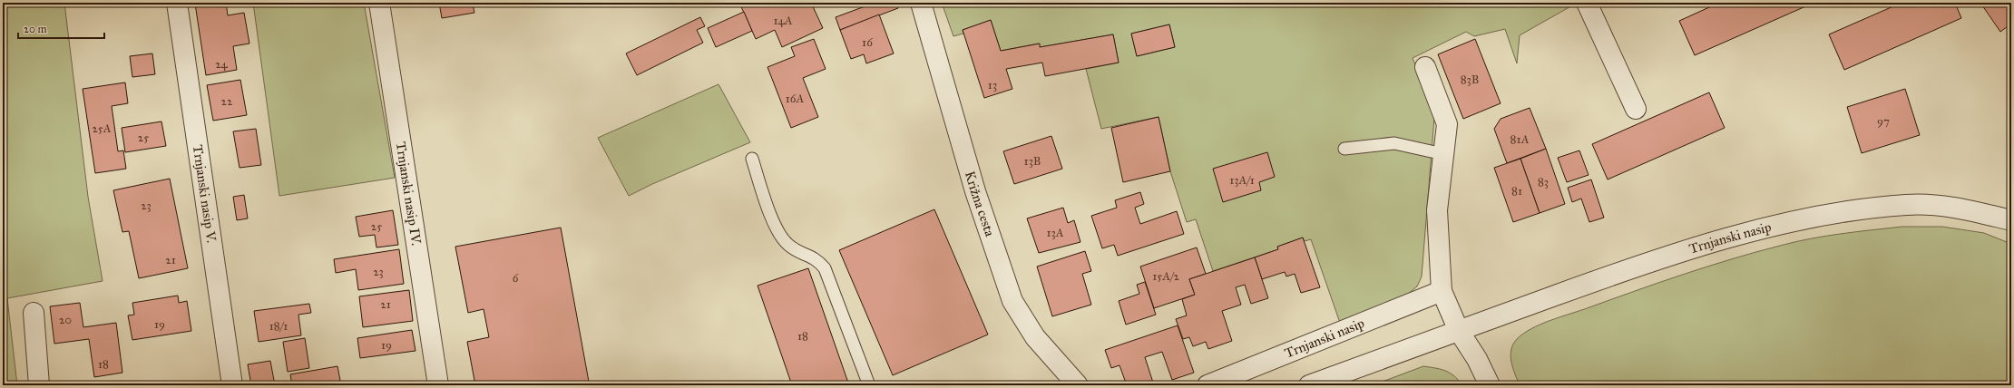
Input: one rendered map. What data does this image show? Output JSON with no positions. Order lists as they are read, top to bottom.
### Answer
{
  "streets": {
    "street": [
      "Trnjanski nasip V.",
      "Trnjanski nasip IV.",
      "Križna cesta",
      "Trnjanski nasip"
    ]
  },
  "house_numbers": [
    "14A",
    "16",
    "24",
    "83B",
    "13",
    "16A",
    "22",
    "97",
    "25A",
    "25",
    "81A",
    "13B",
    "13A/1",
    "83",
    "81",
    "23",
    "25",
    "13A",
    "21",
    "23",
    "15A/2",
    "6",
    "21",
    "20",
    "19",
    "18/1",
    "18",
    "19",
    "18"
  ],
  "scale_bar": "20 m"
}
